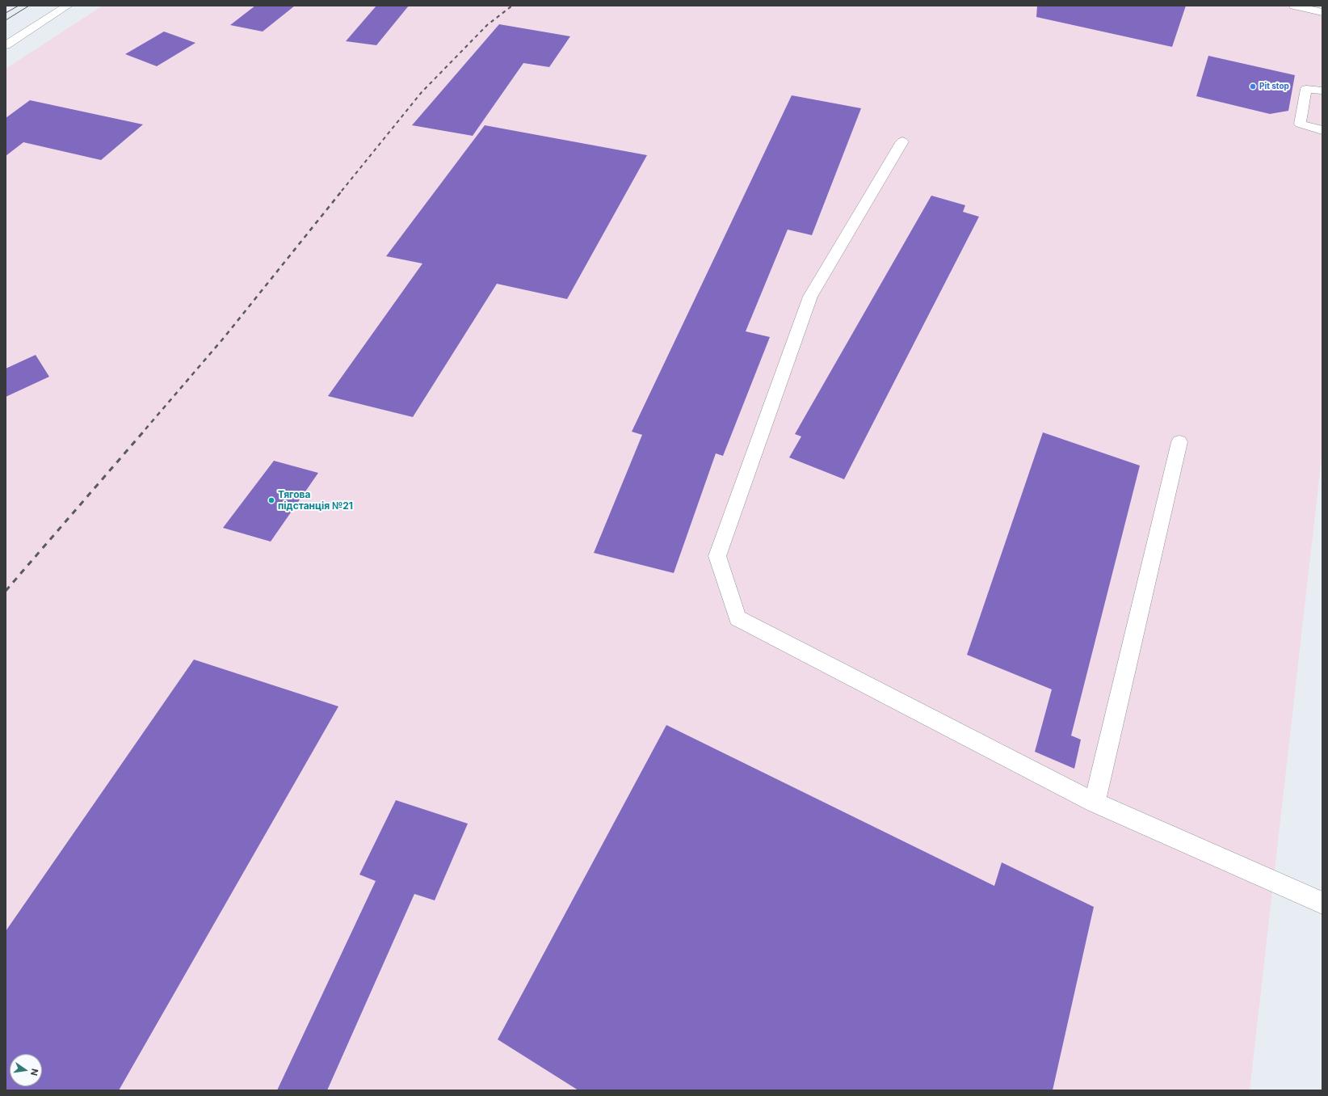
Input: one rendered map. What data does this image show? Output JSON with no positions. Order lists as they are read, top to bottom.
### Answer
{
  "places": ["Pit stop", "Тягова пiдстанцiя №21"],
  "north": "right"
}
